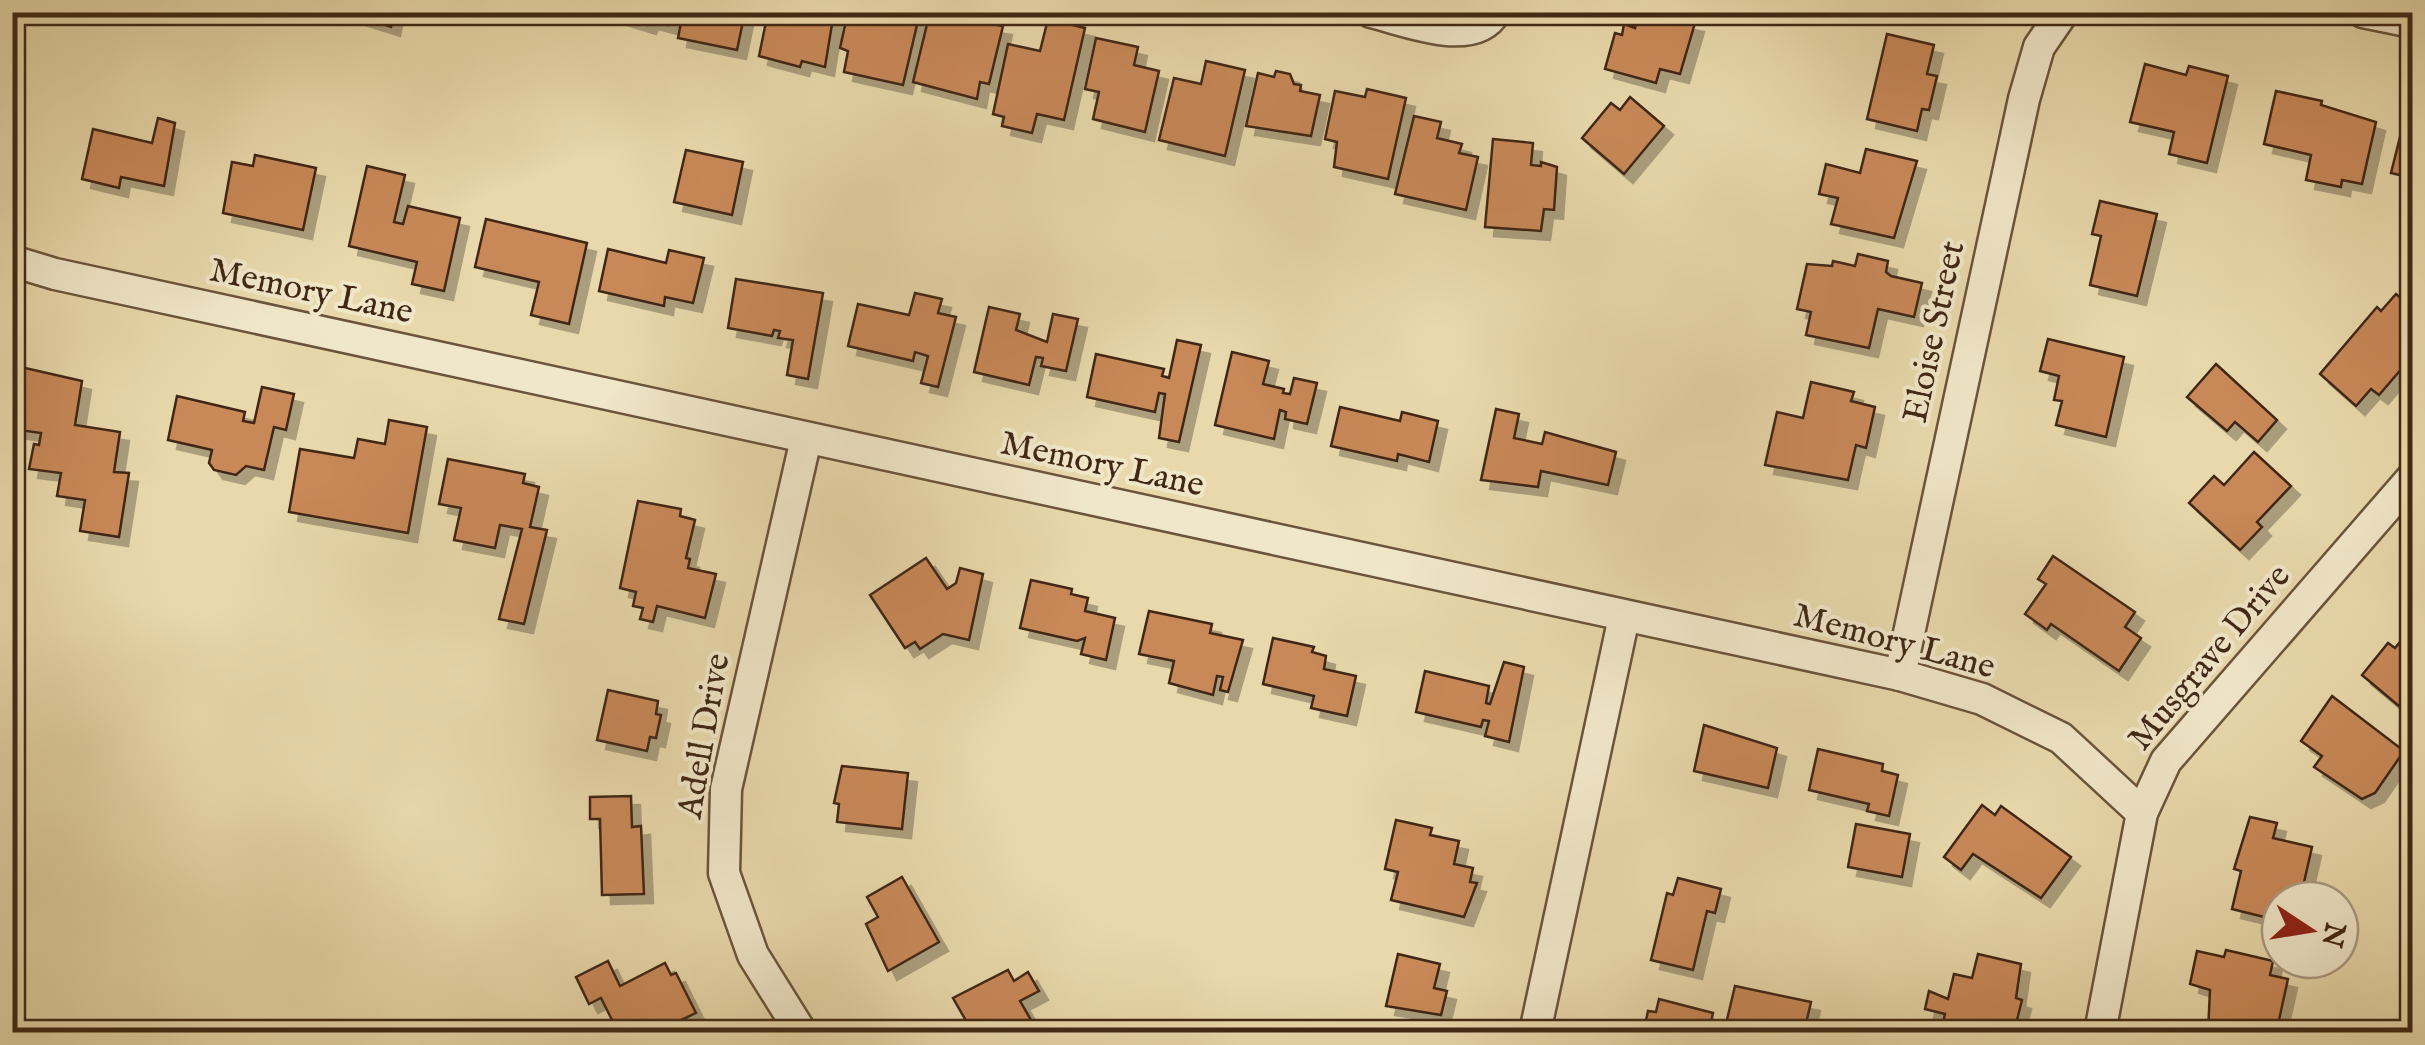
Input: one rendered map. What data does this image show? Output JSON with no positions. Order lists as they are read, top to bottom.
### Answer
{
  "streets": {
    "street": [
      "Memory Lane",
      "Eloise Street",
      "Musgrave Drive",
      "Adell Drive"
    ]
  },
  "crossings": [
    ["Memory Lane", "Eloise Street"],
    ["Memory Lane", "Musgrave Drive"],
    ["Memory Lane", "Adell Drive"]
  ],
  "north": "right"
}
